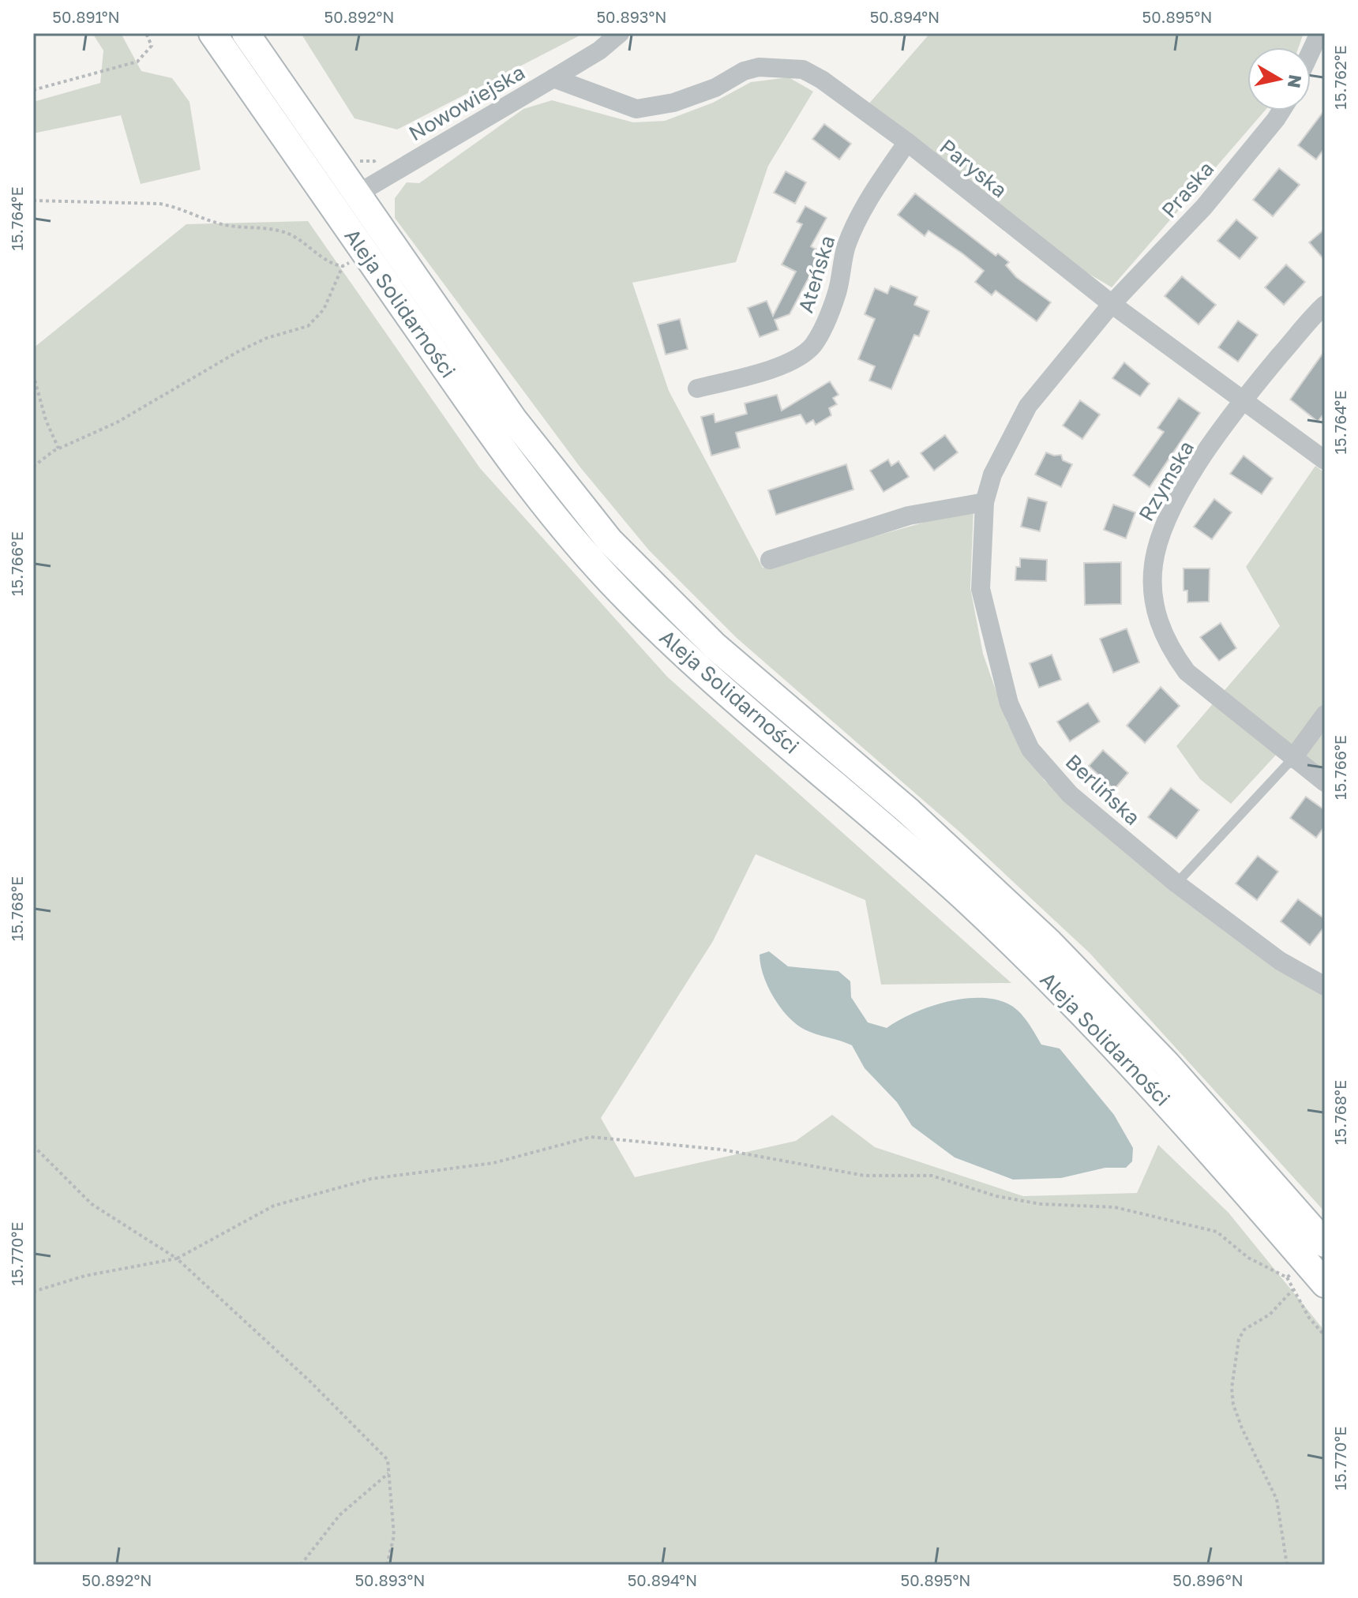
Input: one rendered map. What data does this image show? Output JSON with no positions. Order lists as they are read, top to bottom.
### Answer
{
  "streets": {
    "main road": ["Aleja Solidarności"],
    "street": [
      "Nowowiejska",
      "Paryska",
      "Praska",
      "Ateńska",
      "Rzymska",
      "Berlińska"
    ]
  },
  "crossings": [
    ["Nowowiejska", "Paryska"],
    ["Nowowiejska", "Aleja Solidarności"],
    ["Paryska", "Praska"],
    ["Paryska", "Ateńska"],
    ["Paryska", "Rzymska"],
    ["Paryska", "Berlińska"],
    ["Praska", "Berlińska"]
  ],
  "north": "right",
  "coordinates": [
    "50.891°N",
    "50.892°N",
    "50.893°N",
    "50.894°N",
    "50.895°N",
    "15.762°E",
    "15.764°E",
    "15.766°E",
    "15.768°E",
    "15.770°E",
    "50.896°N"
  ]
}
